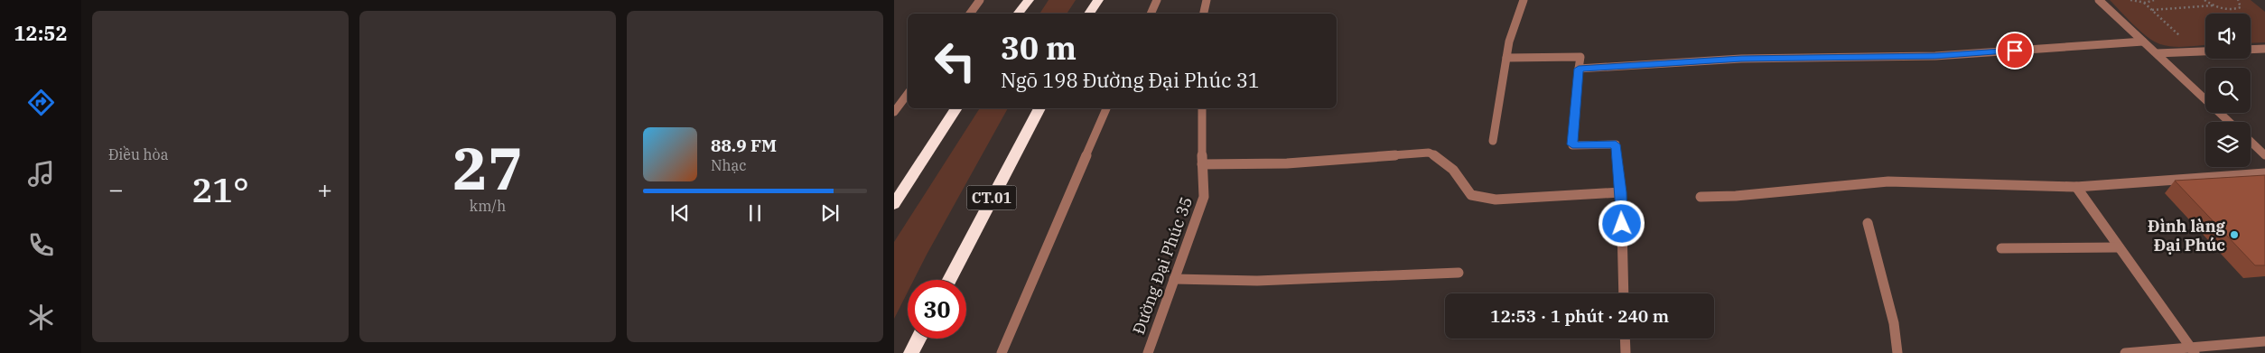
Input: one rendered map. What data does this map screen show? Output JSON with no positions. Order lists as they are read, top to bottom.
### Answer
{
  "streets": {
    "highway": ["CT.01"],
    "street": ["Đường Đại Phúc 35"]
  },
  "places": ["Đình làng Đại Phúc"],
  "page": {
    "tabs": "12:52",
    "tile": [
      "Điều hòa",
      ["27", "km/h"]
    ],
    "turn": ["30 m", "Ngõ 198 Đường Đại Phúc 31"],
    "song": ["88.9 FM", "Nhạc"],
    "heat": ["−", "21°", "+"],
    "limit": "30",
    "trip": "12:53 · 1 phút · 240 m"
  }
}
